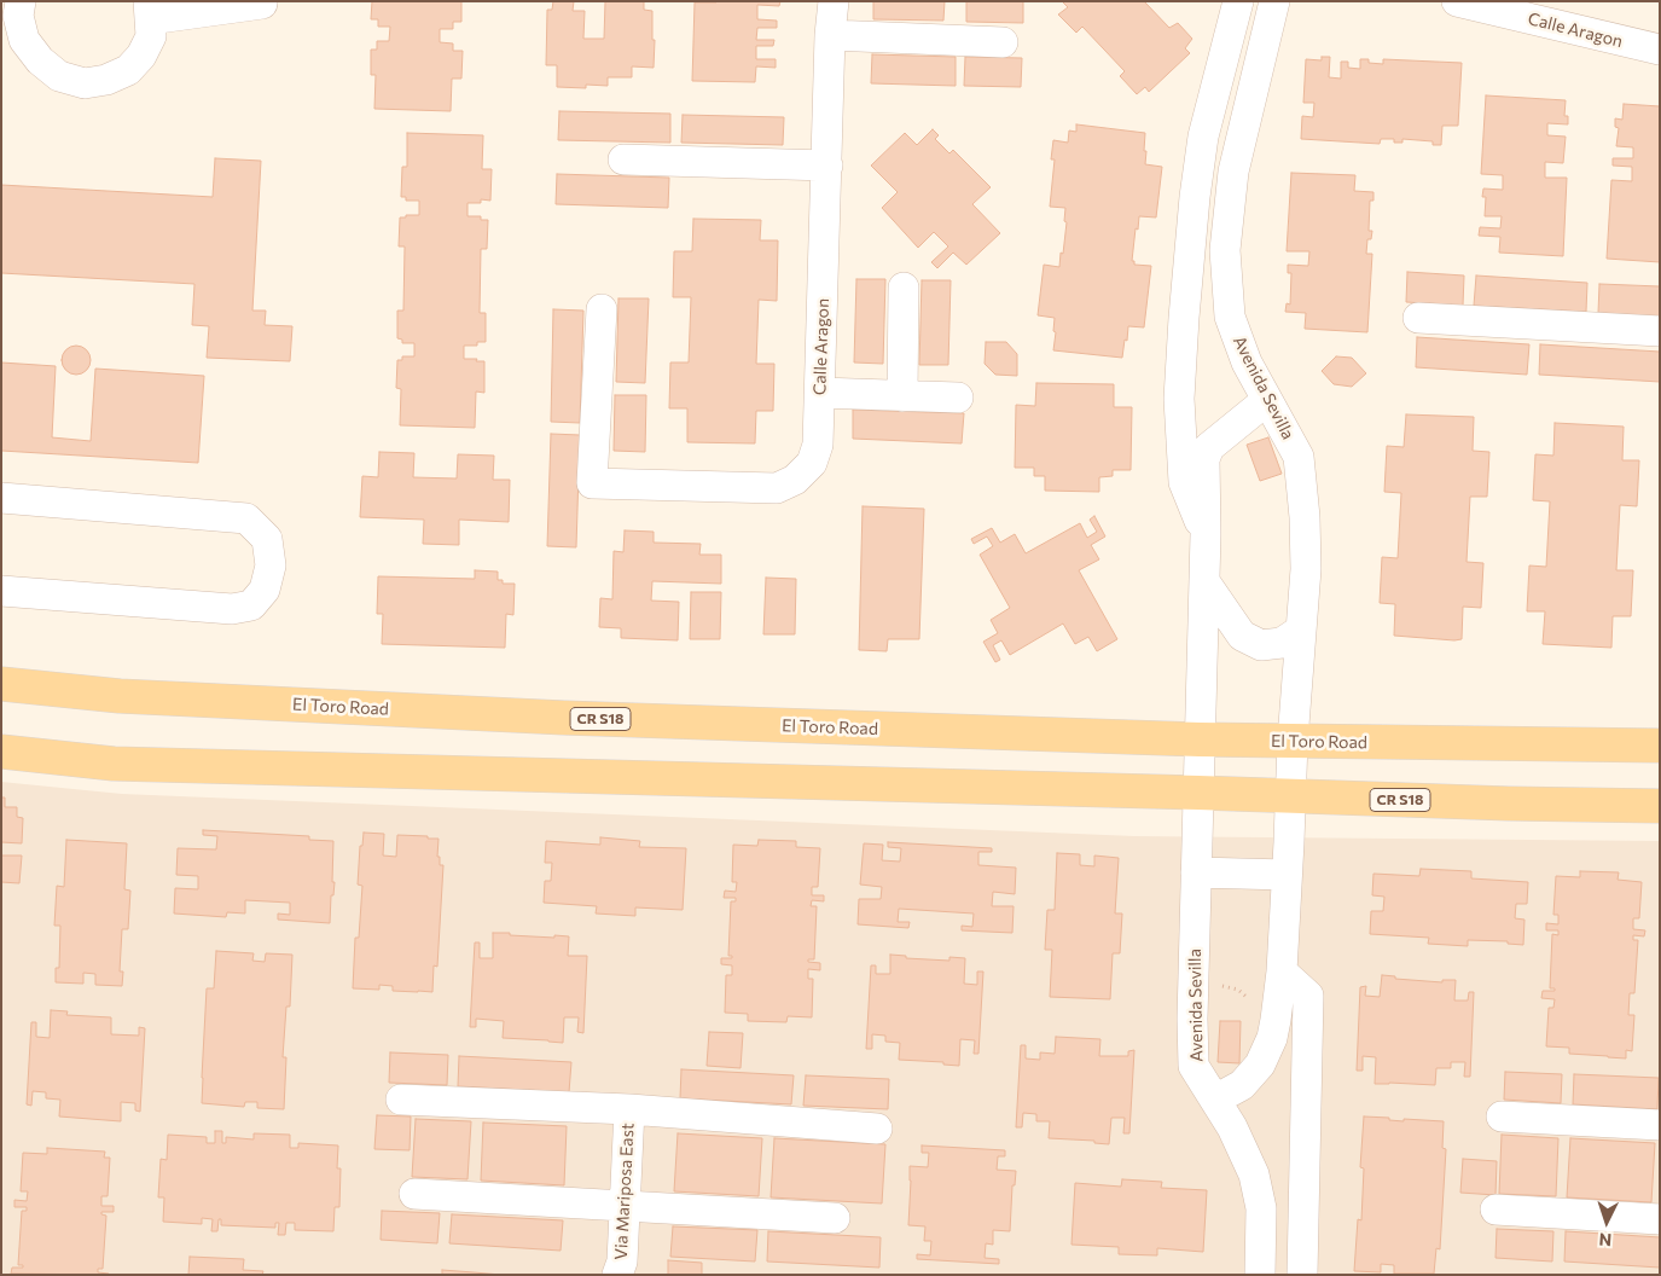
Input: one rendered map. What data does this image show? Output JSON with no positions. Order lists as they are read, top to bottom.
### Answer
{
  "streets": {
    "main road": ["El Toro Road", "CR S18"],
    "street": ["Calle Aragon", "Avenida Sevilla", "Via Mariposa East"]
  },
  "crossings": [
    ["Avenida Sevilla", "El Toro Road"],
    ["Avenida Sevilla", "CR S18"]
  ],
  "north": "bottom"
}
